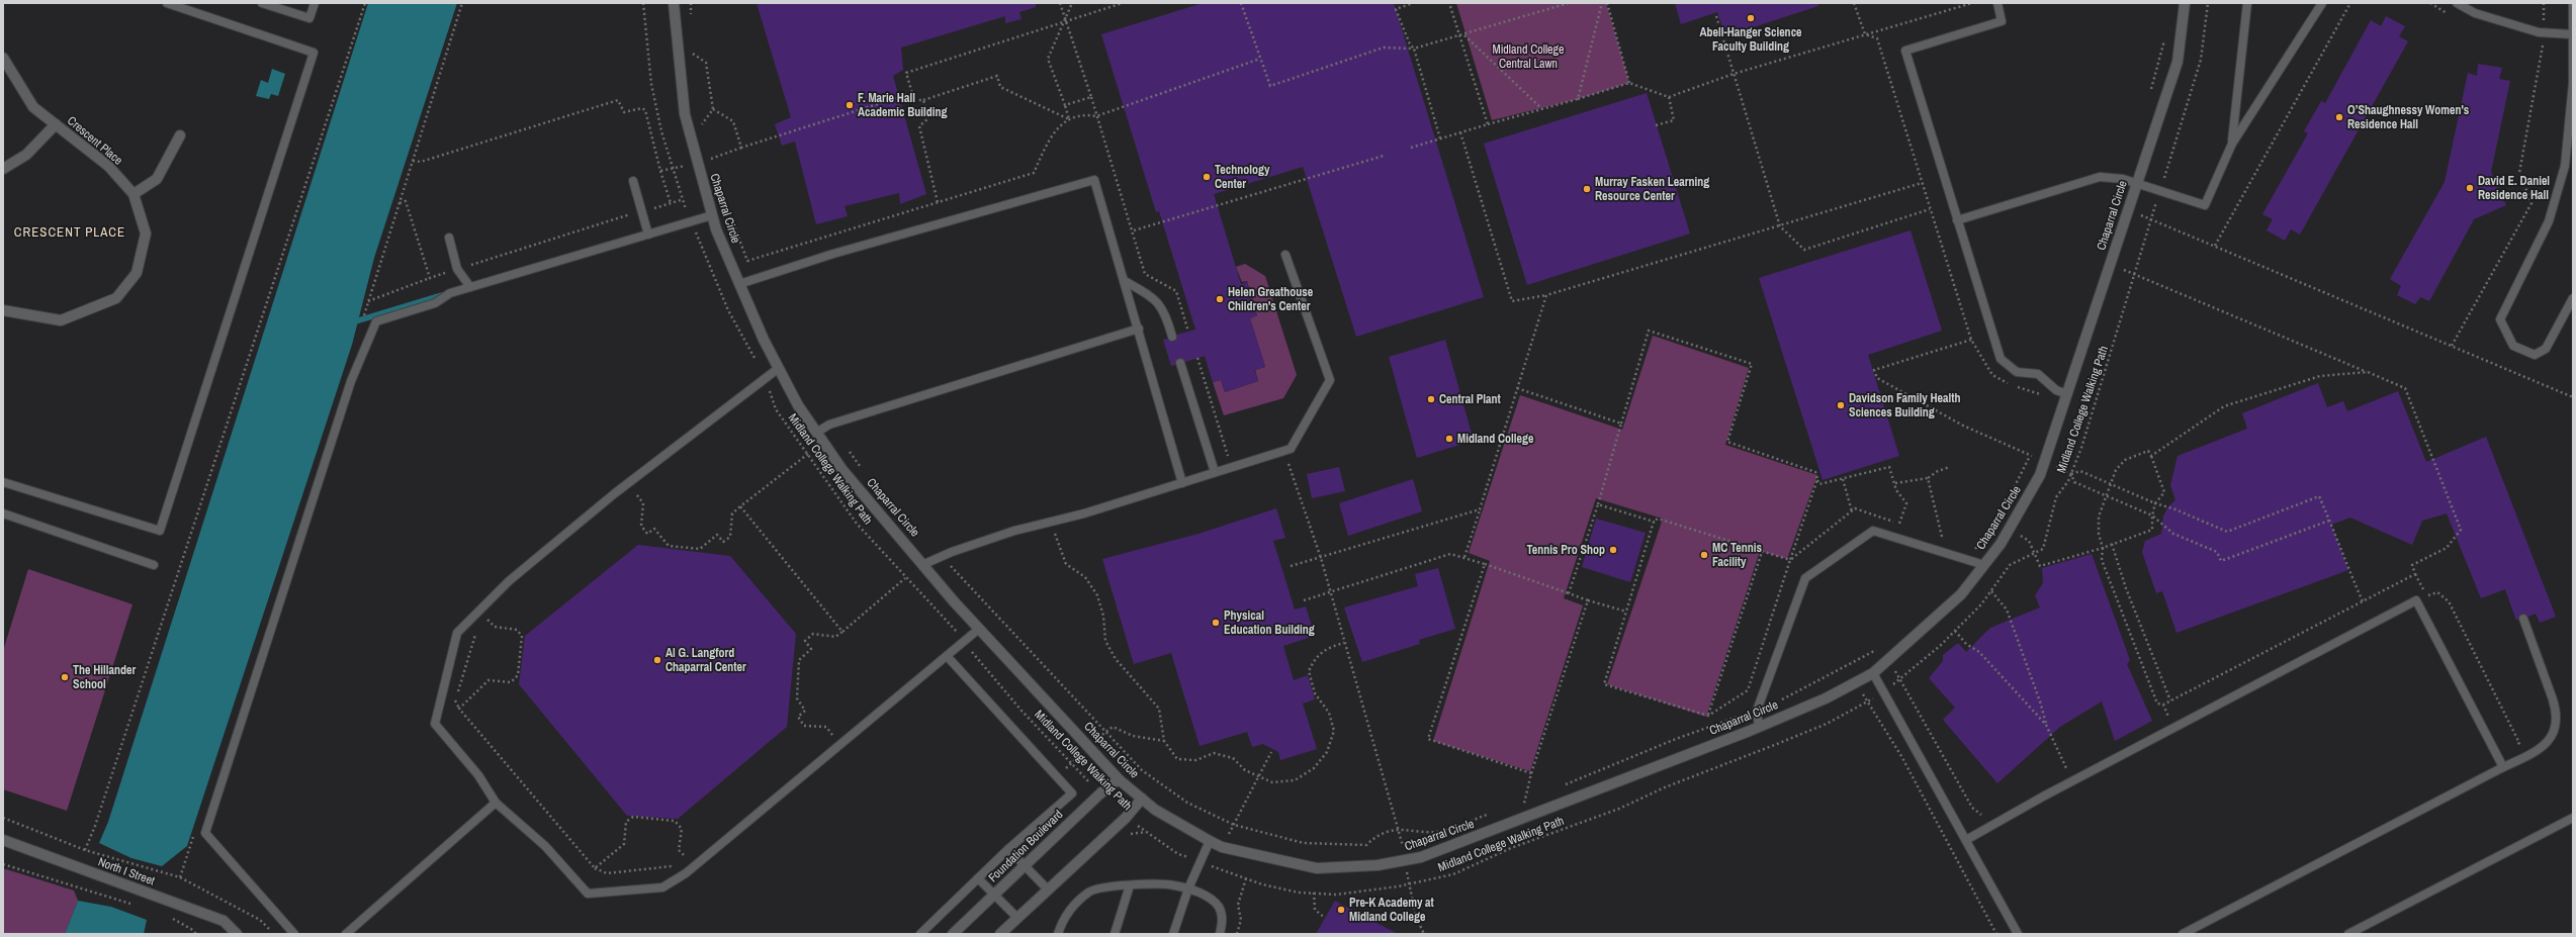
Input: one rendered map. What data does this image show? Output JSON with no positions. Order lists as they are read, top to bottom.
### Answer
{
  "streets": {
    "street": [
      "Crescent Place",
      "Chaparral Circle",
      "Foundation Boulevard",
      "North I Street"
    ],
    "path": ["Midland College Walking Path"]
  },
  "crossings": [
    ["Chaparral Circle", "Foundation Boulevard"],
    ["Midland College Walking Path", "Foundation Boulevard"]
  ],
  "districts": ["CRESCENT PLACE"],
  "parks": ["Midland College Central Lawn"],
  "places": [
    "Abell-Hanger Science Faculty Building",
    "F. Marie Hall Academic Building",
    "O’Shaughnessy Women's Residence Hall",
    "Technology Center",
    "David E. Daniel Residence Hall",
    "Murray Fasken Learning Resource Center",
    "Helen Greathouse Children's Center",
    "Central Plant",
    "Davidson Family Health Sciences Building",
    "Midland College",
    "Tennis Pro Shop",
    "MC Tennis Facility",
    "Physical Education Building",
    "Al G. Langford Chaparral Center",
    "The Hillander School",
    "Pre-K Academy at Midland College"
  ]
}
